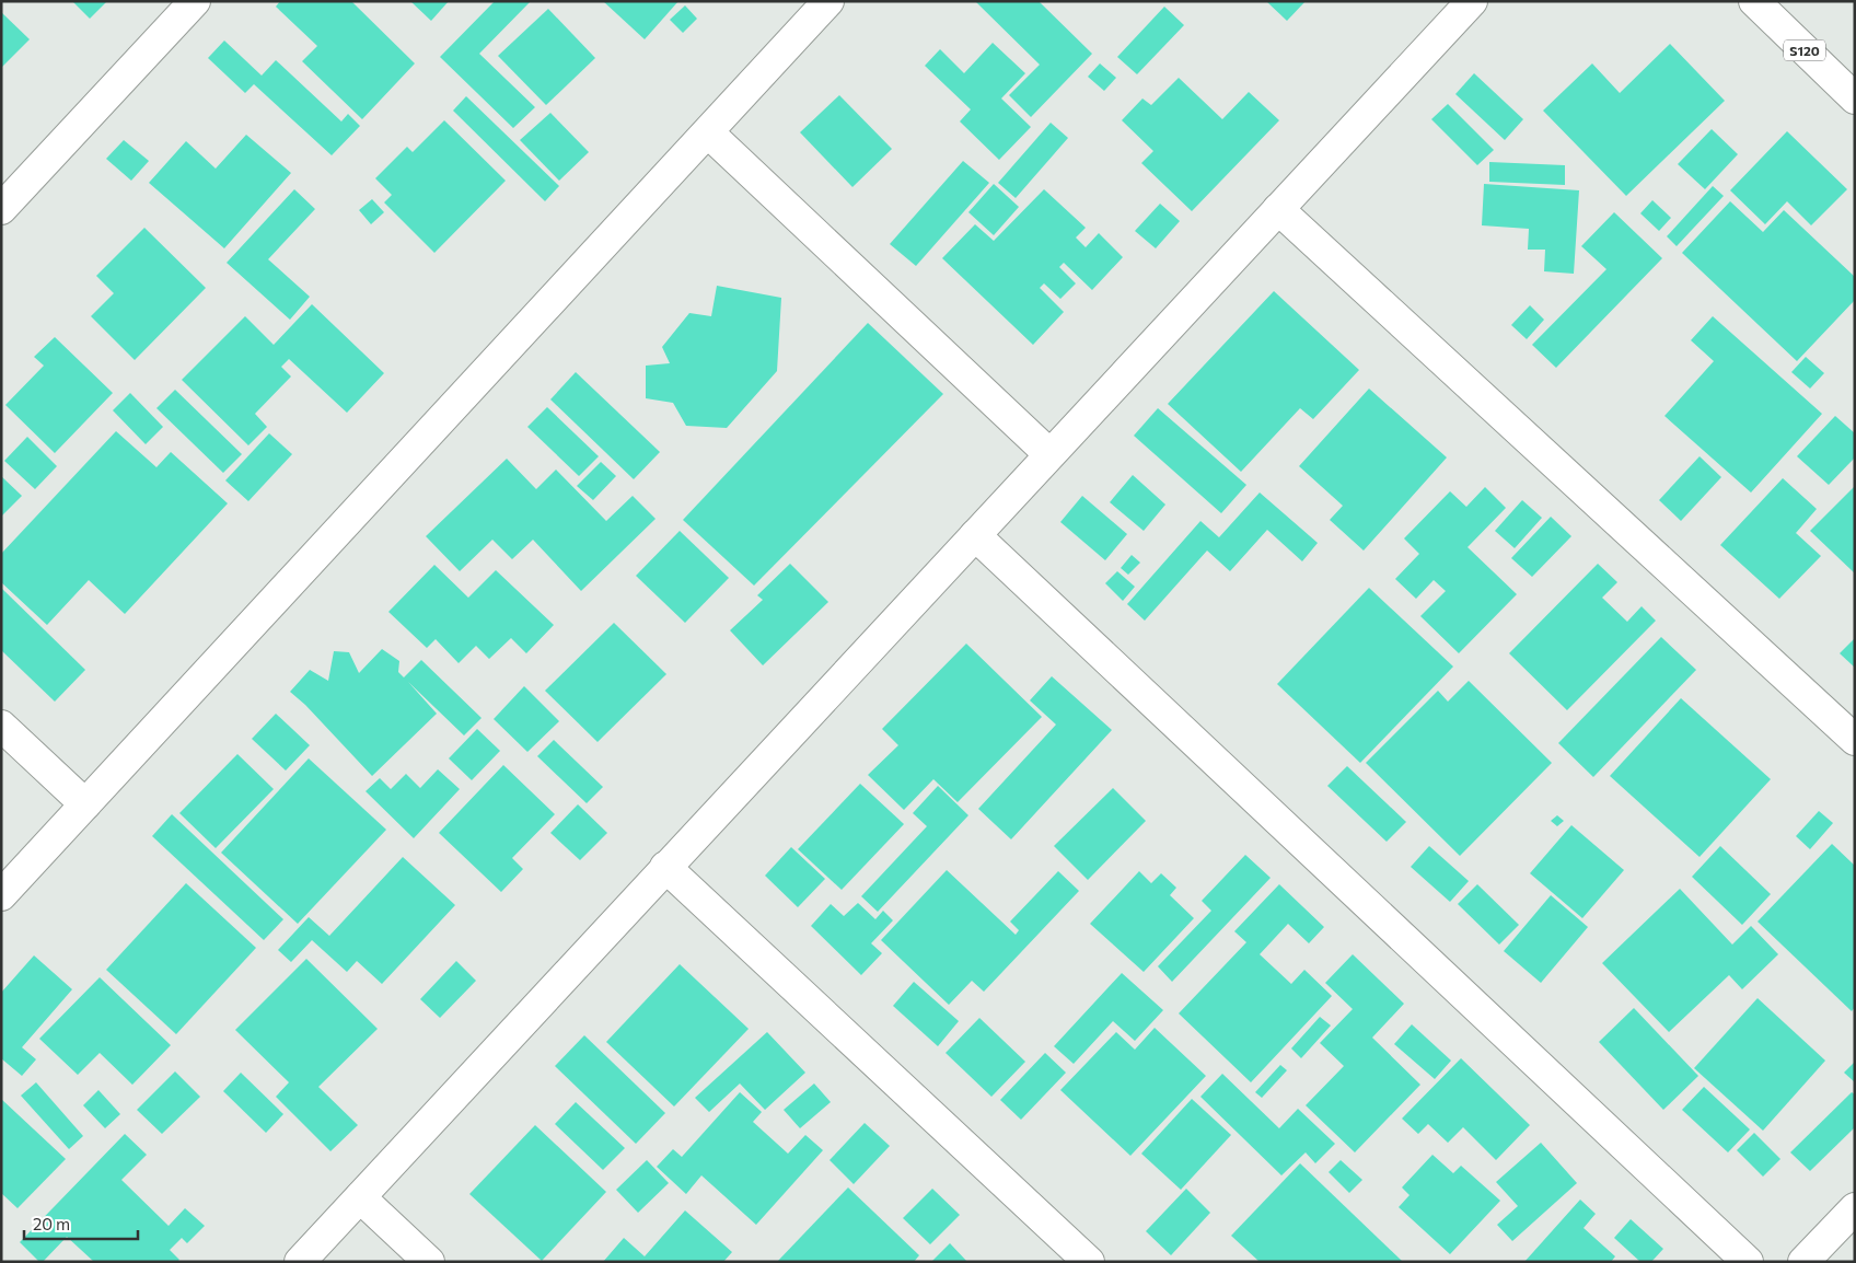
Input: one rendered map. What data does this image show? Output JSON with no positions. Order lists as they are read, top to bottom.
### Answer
{
  "streets": {
    "street": ["S120"]
  },
  "scale_bar": "20 m"
}
